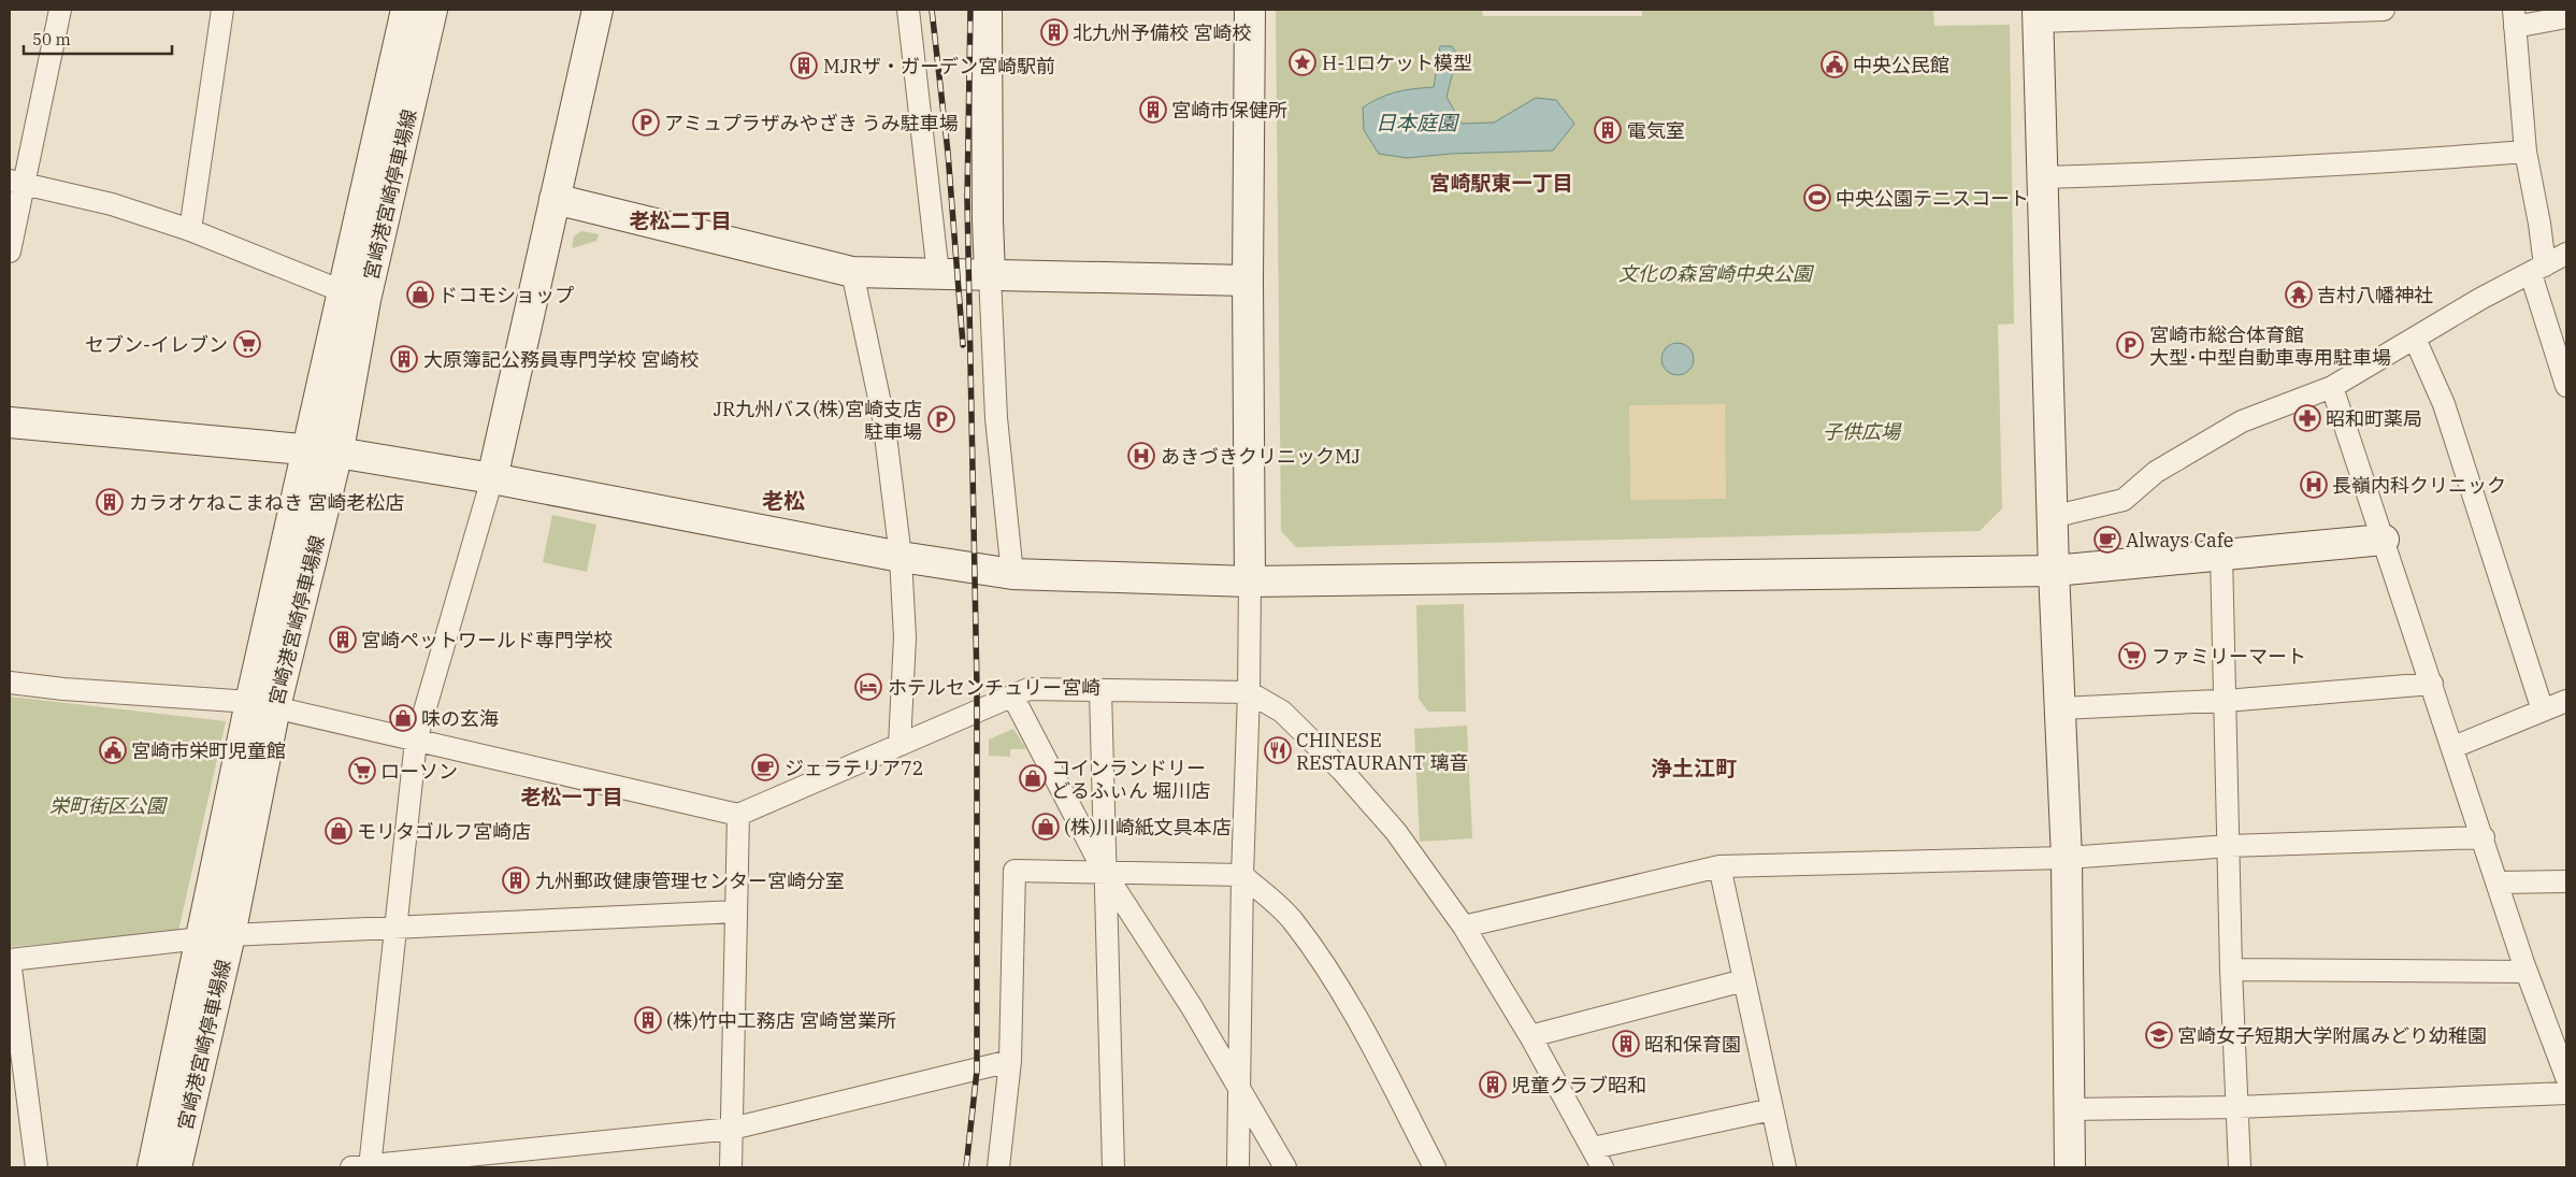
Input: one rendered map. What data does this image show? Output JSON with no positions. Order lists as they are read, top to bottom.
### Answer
{
  "streets": {
    "street": ["宮崎港宮崎停車場線"]
  },
  "districts": [
    "宮崎駅東一丁目",
    "老松二丁目",
    "老松",
    "浄土江町",
    "老松一丁目"
  ],
  "water": ["日本庭園"],
  "parks": ["文化の森宮崎中央公園", "子供広場", "栄町街区公園"],
  "places": {
    "building": [
      "北九州予備校 宮崎校",
      "MJRザ・ガーデン宮崎駅前",
      "宮崎市保健所",
      "電気室",
      "大原簿記公務員専門学校 宮崎校",
      "カラオケねこまねき 宮崎老松店",
      "宮崎ペットワールド専門学校",
      "九州郵政健康管理センター宮崎分室",
      "(株)竹中工務店 宮崎営業所",
      "昭和保育園",
      "児童クラブ昭和"
    ],
    "place": ["H-1ロケット模型"],
    "public building": ["中央公民館", "宮崎市栄町児童館"],
    "parking": ["アミュプラザみやざき うみ駐車場", "宮崎市総合体育館 大型･中型自動車専用駐車場", "JR九州バス(株)宮崎支店 駐車場"],
    "sports": ["中央公園テニスコート"],
    "shop": [
      "ドコモショップ",
      "味の玄海",
      "コインランドリー どるふぃん 堀川店",
      "(株)川崎紙文具本店",
      "モリタゴルフ宮崎店"
    ],
    "temple": ["吉村八幡神社"],
    "supermarket": ["セブン-イレブン", "ファミリーマート", "ローソン"],
    "pharmacy": ["昭和町薬局"],
    "hospital": ["あきづきクリニックMJ", "長嶺内科クリニック"],
    "cafe": ["Always Cafe", "ジェラテリア72"],
    "hotel": ["ホテルセンチュリー宮崎"],
    "restaurant": ["CHINESE RESTAURANT 璃音"],
    "school or university": ["宮崎女子短期大学附属みどり幼稚園"]
  },
  "scale_bar": "50 m"
}
